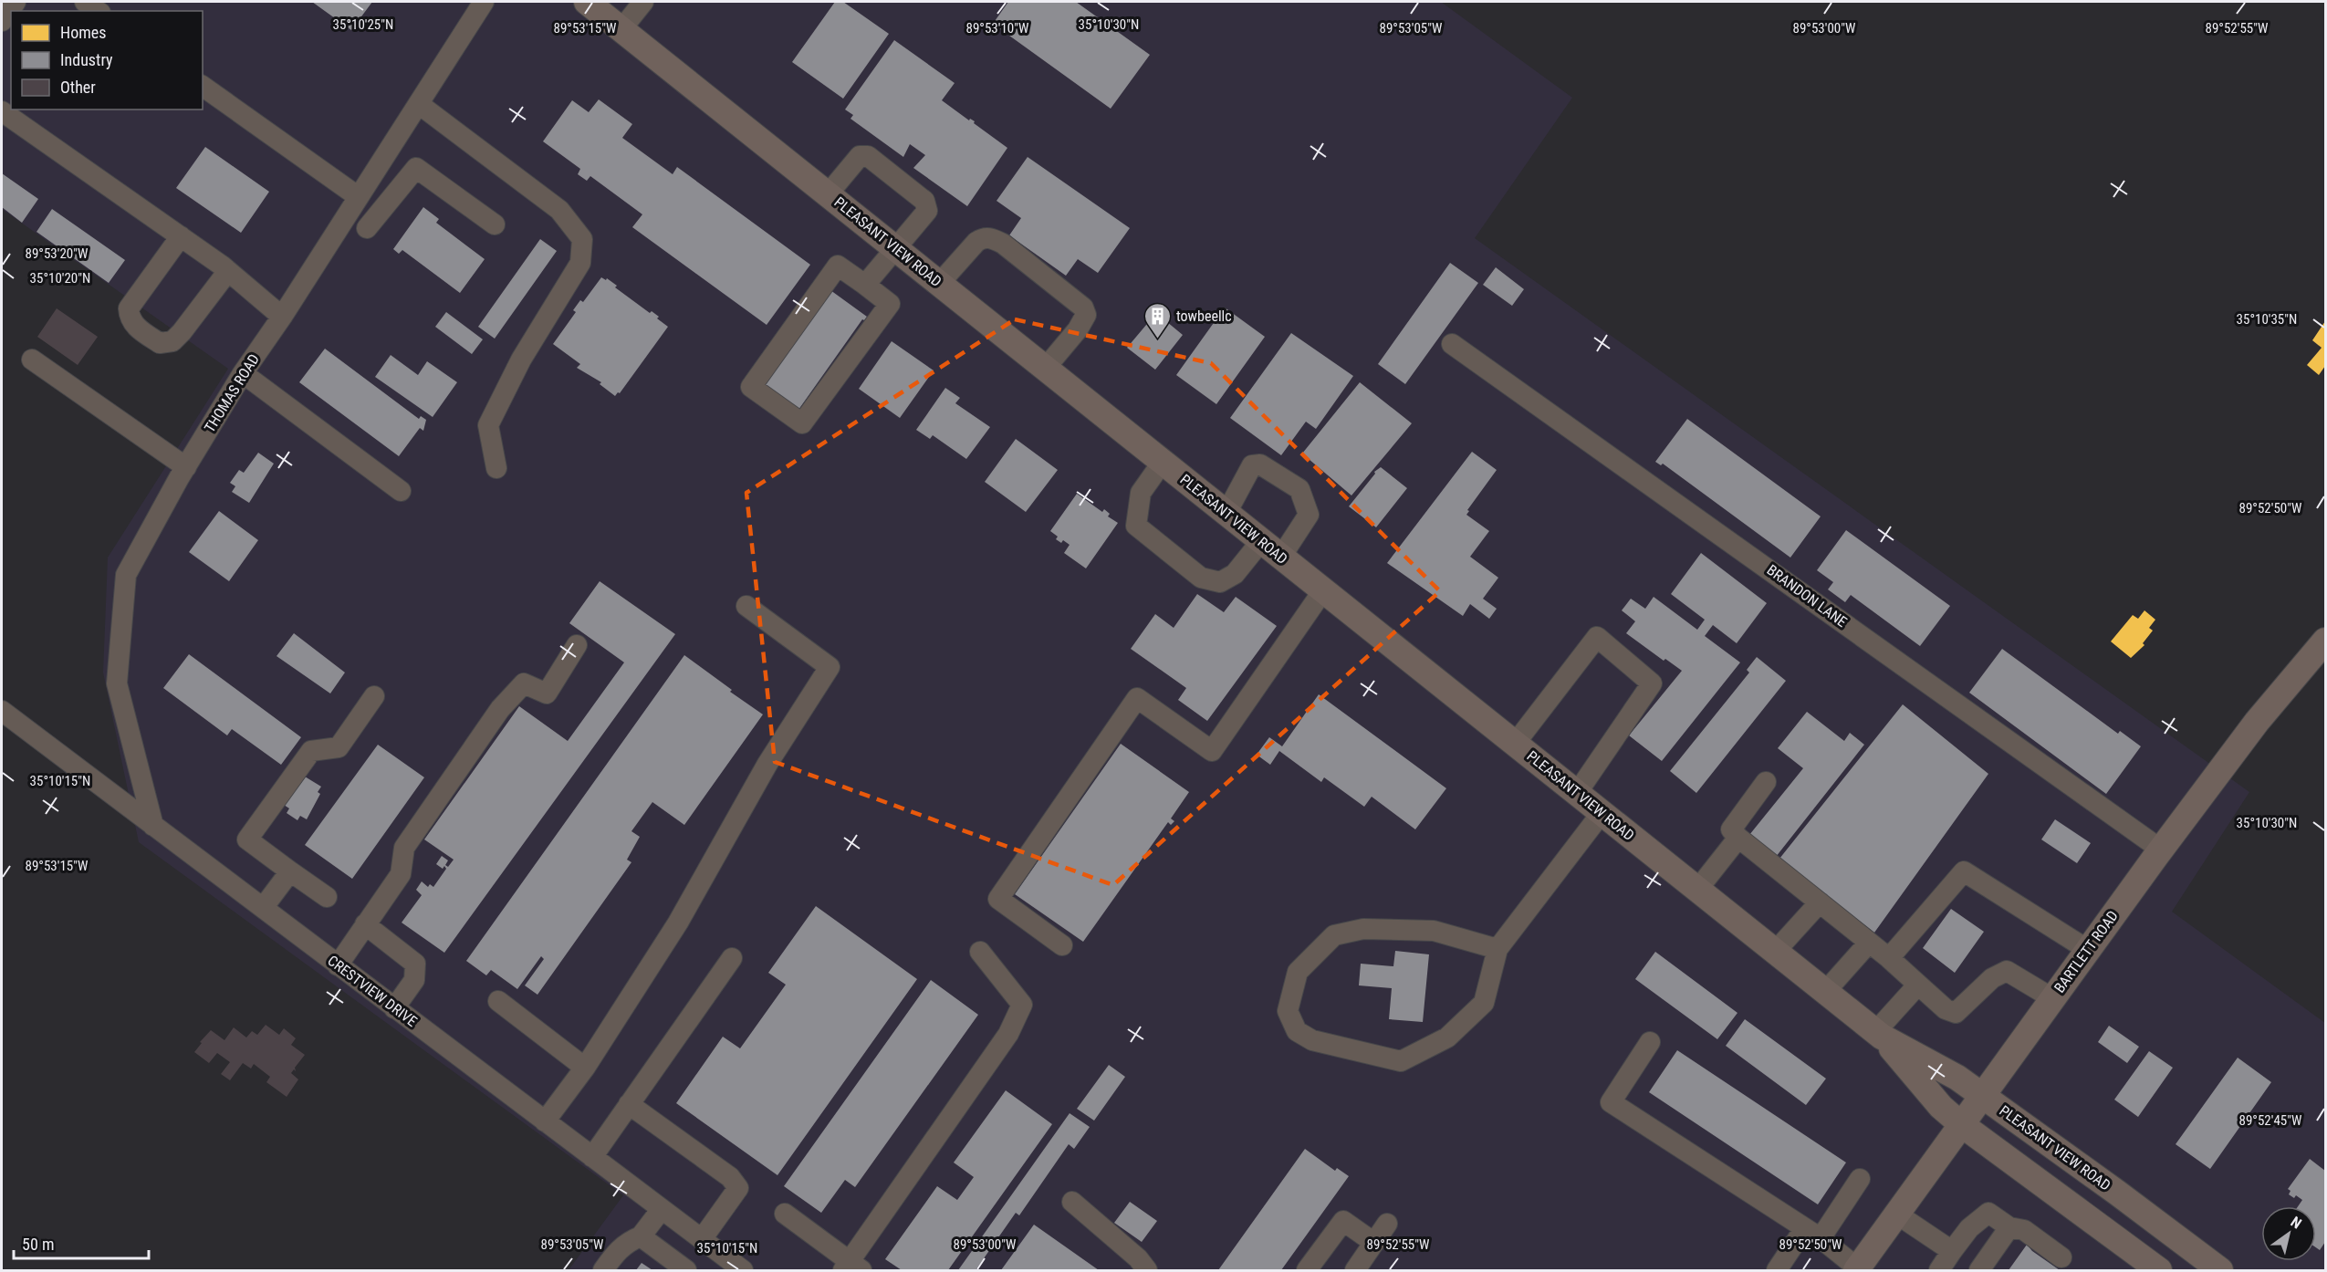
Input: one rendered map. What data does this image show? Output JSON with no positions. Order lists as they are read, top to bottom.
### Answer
{
  "streets": {
    "main road": ["PLEASANT VIEW ROAD", "BARTLETT ROAD"],
    "street": ["THOMAS ROAD", "BRANDON LANE", "CRESTVIEW DRIVE"]
  },
  "crossings": [
    ["PLEASANT VIEW ROAD", "BARTLETT ROAD"],
    ["THOMAS ROAD", "CRESTVIEW DRIVE"],
    ["BRANDON LANE", "BARTLETT ROAD"]
  ],
  "places": {
    "building": ["towbeellc"]
  },
  "legend": ["Homes", "Industry", "Other"],
  "scale_bar": "50 m",
  "north": "top right",
  "coordinates": [
    "35°10'25\"N",
    "35°10'30\"N",
    "89°53'15\"W",
    "89°53'10\"W",
    "89°53'05\"W",
    "89°53'00\"W",
    "89°52'55\"W",
    "89°53'20\"W",
    "35°10'20\"N",
    "35°10'35\"N",
    "89°52'50\"W",
    "35°10'15\"N",
    "89°52'45\"W"
  ]
}
